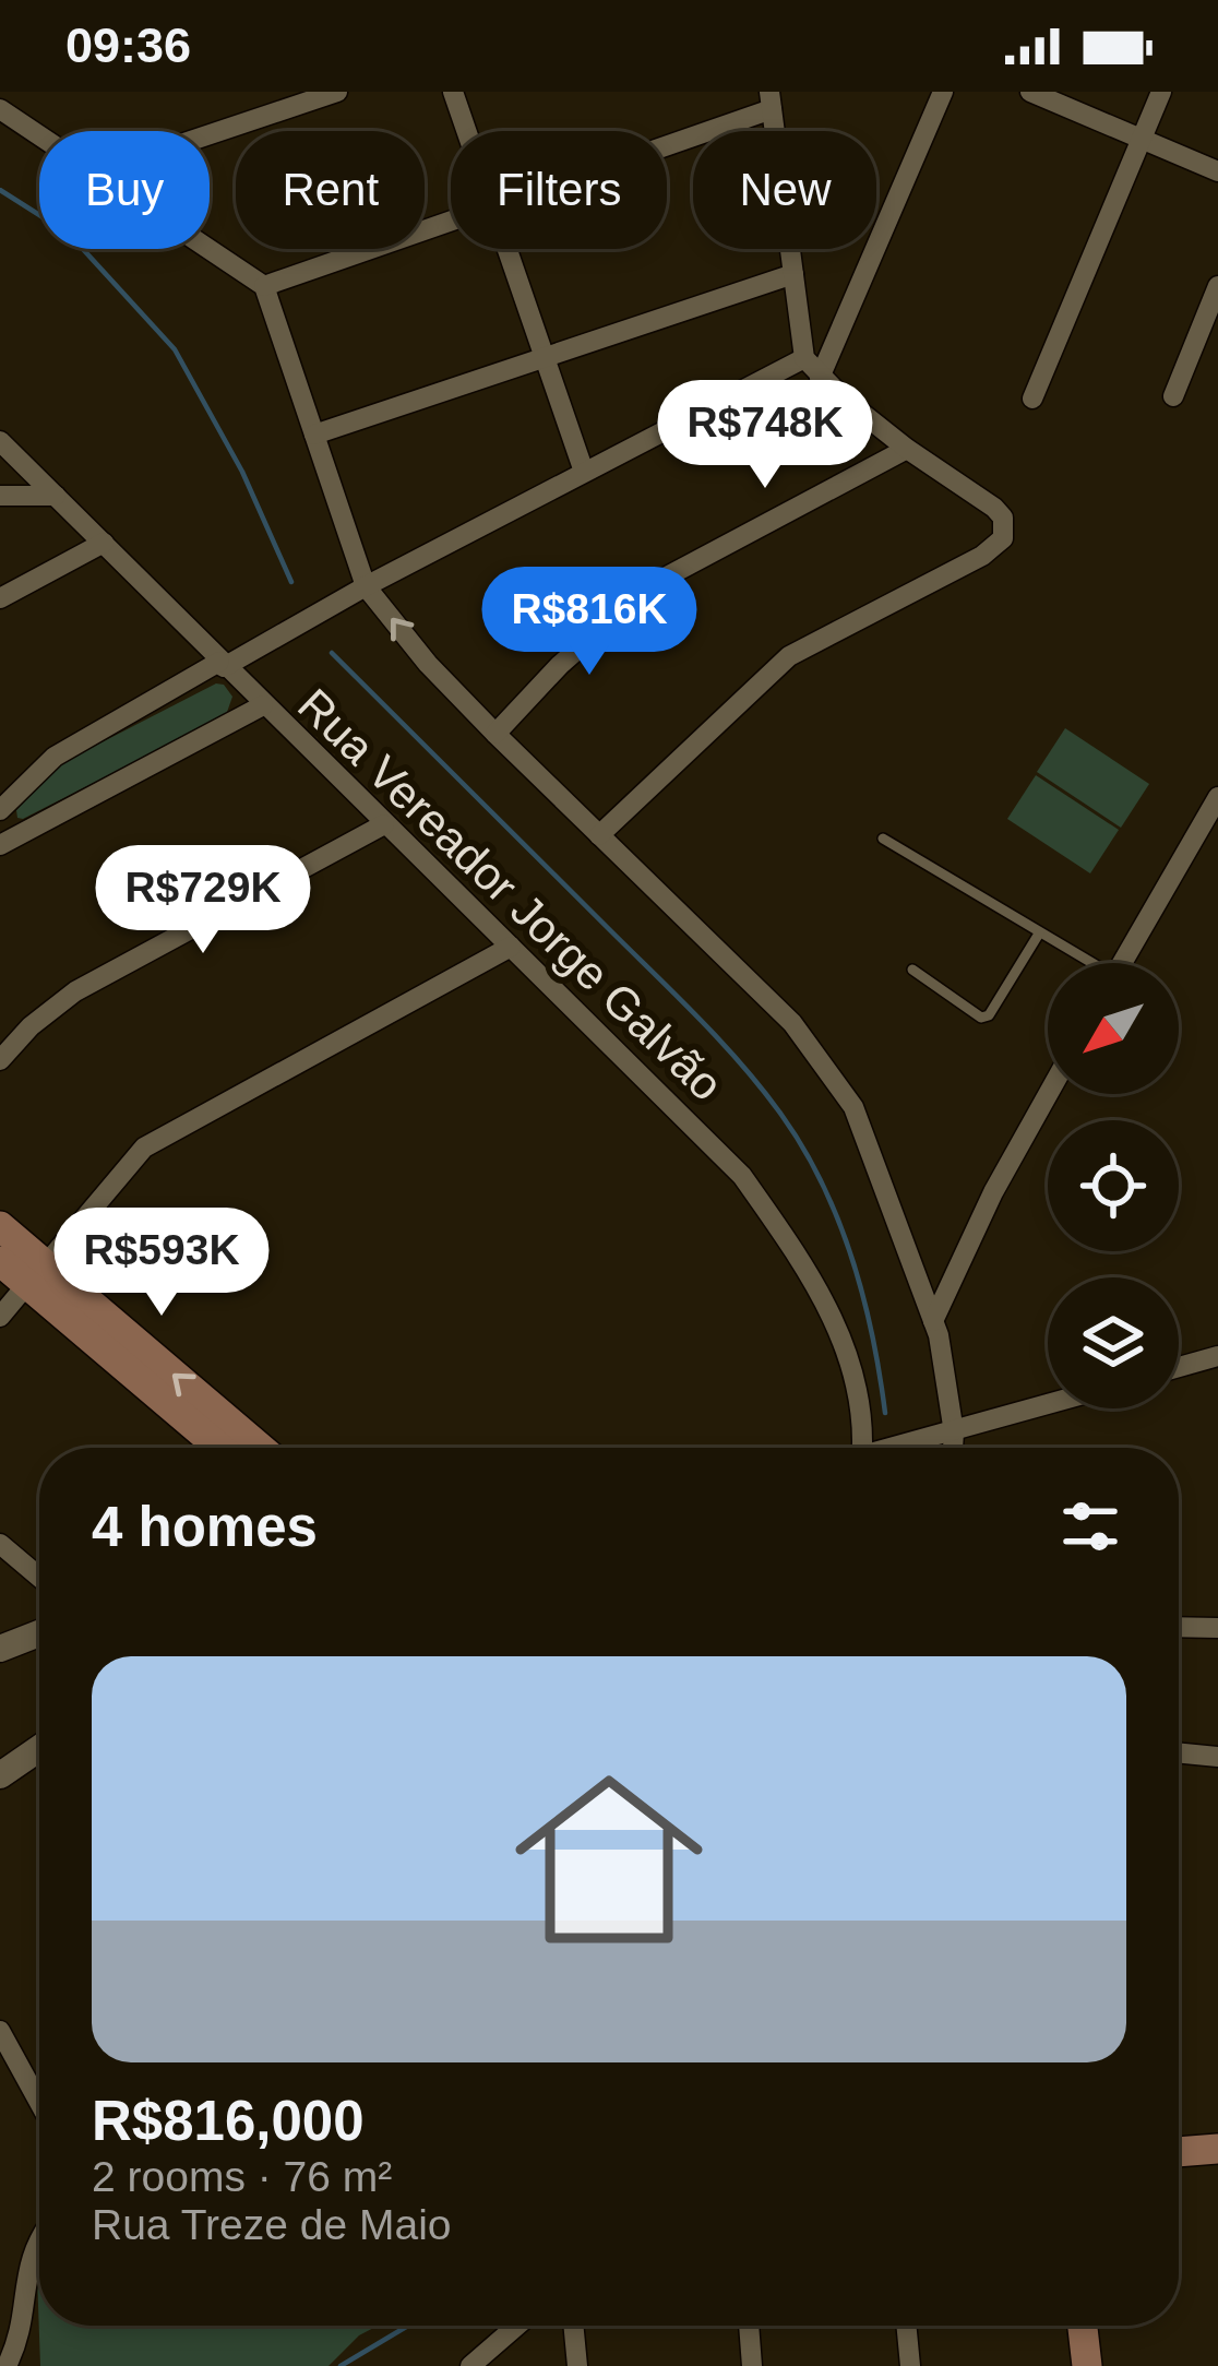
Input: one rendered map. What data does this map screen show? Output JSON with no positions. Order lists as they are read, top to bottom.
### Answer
{
  "streets": {
    "street": ["Rua Vereador Jorge Galvão"]
  },
  "north": "bottom left",
  "page": {
    "status": "09:36",
    "chip": [
      "Buy",
      "Rent",
      "Filters",
      "New"
    ],
    "price": [
      "R$748K",
      "R$816K",
      "R$729K",
      "R$593K"
    ],
    "heading": "4 homes",
    "list": [
      {
        "name": "R$816,000",
        "note": "2 rooms · 76 m² · Rua Treze de Maio"
      }
    ]
  }
}
